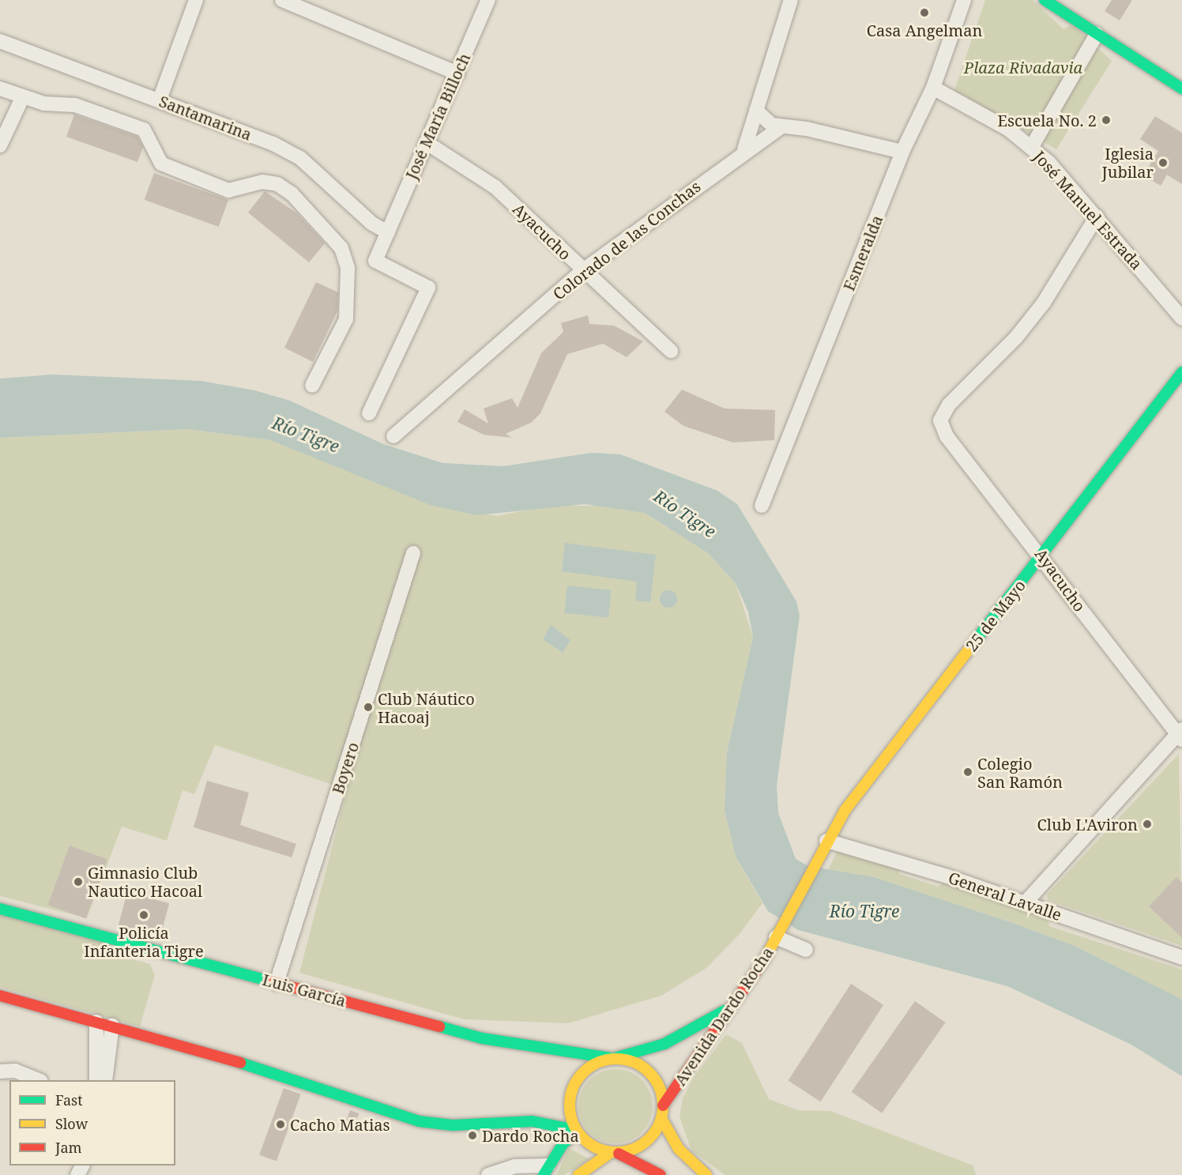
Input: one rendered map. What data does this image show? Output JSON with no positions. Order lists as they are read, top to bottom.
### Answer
{
  "streets": {
    "main road": ["25 de Mayo", "Luis García", "Avenida Dardo Rocha"],
    "street": [
      "José María Billoch",
      "Santamarina",
      "José Manuel Estrada",
      "Ayacucho",
      "Colorado de las Conchas",
      "Esmeralda",
      "Boyero",
      "General Lavalle"
    ]
  },
  "crossings": [
    ["José María Billoch", "Santamarina"],
    ["José María Billoch", "Ayacucho"],
    ["José Manuel Estrada", "Ayacucho"],
    ["José Manuel Estrada", "Esmeralda"],
    ["Ayacucho", "Colorado de las Conchas"],
    ["Ayacucho", "25 de Mayo"],
    ["25 de Mayo", "General Lavalle"],
    ["25 de Mayo", "Avenida Dardo Rocha"],
    ["Boyero", "Luis García"],
    ["Luis García", "Avenida Dardo Rocha"]
  ],
  "water": ["Río Tigre"],
  "parks": ["Plaza Rivadavia"],
  "places": [
    "Casa Angelman",
    "Escuela No. 2",
    "Iglesia Jubilar",
    "Club Náutico Hacoaj",
    "Colegio San Ramón",
    "Club L'Aviron",
    "Gimnasio Club Nautico Hacoal",
    "Policía Infanteria Tigre",
    "Cacho Matias",
    "Dardo Rocha"
  ],
  "legend": ["Fast", "Slow", "Jam"]
}
